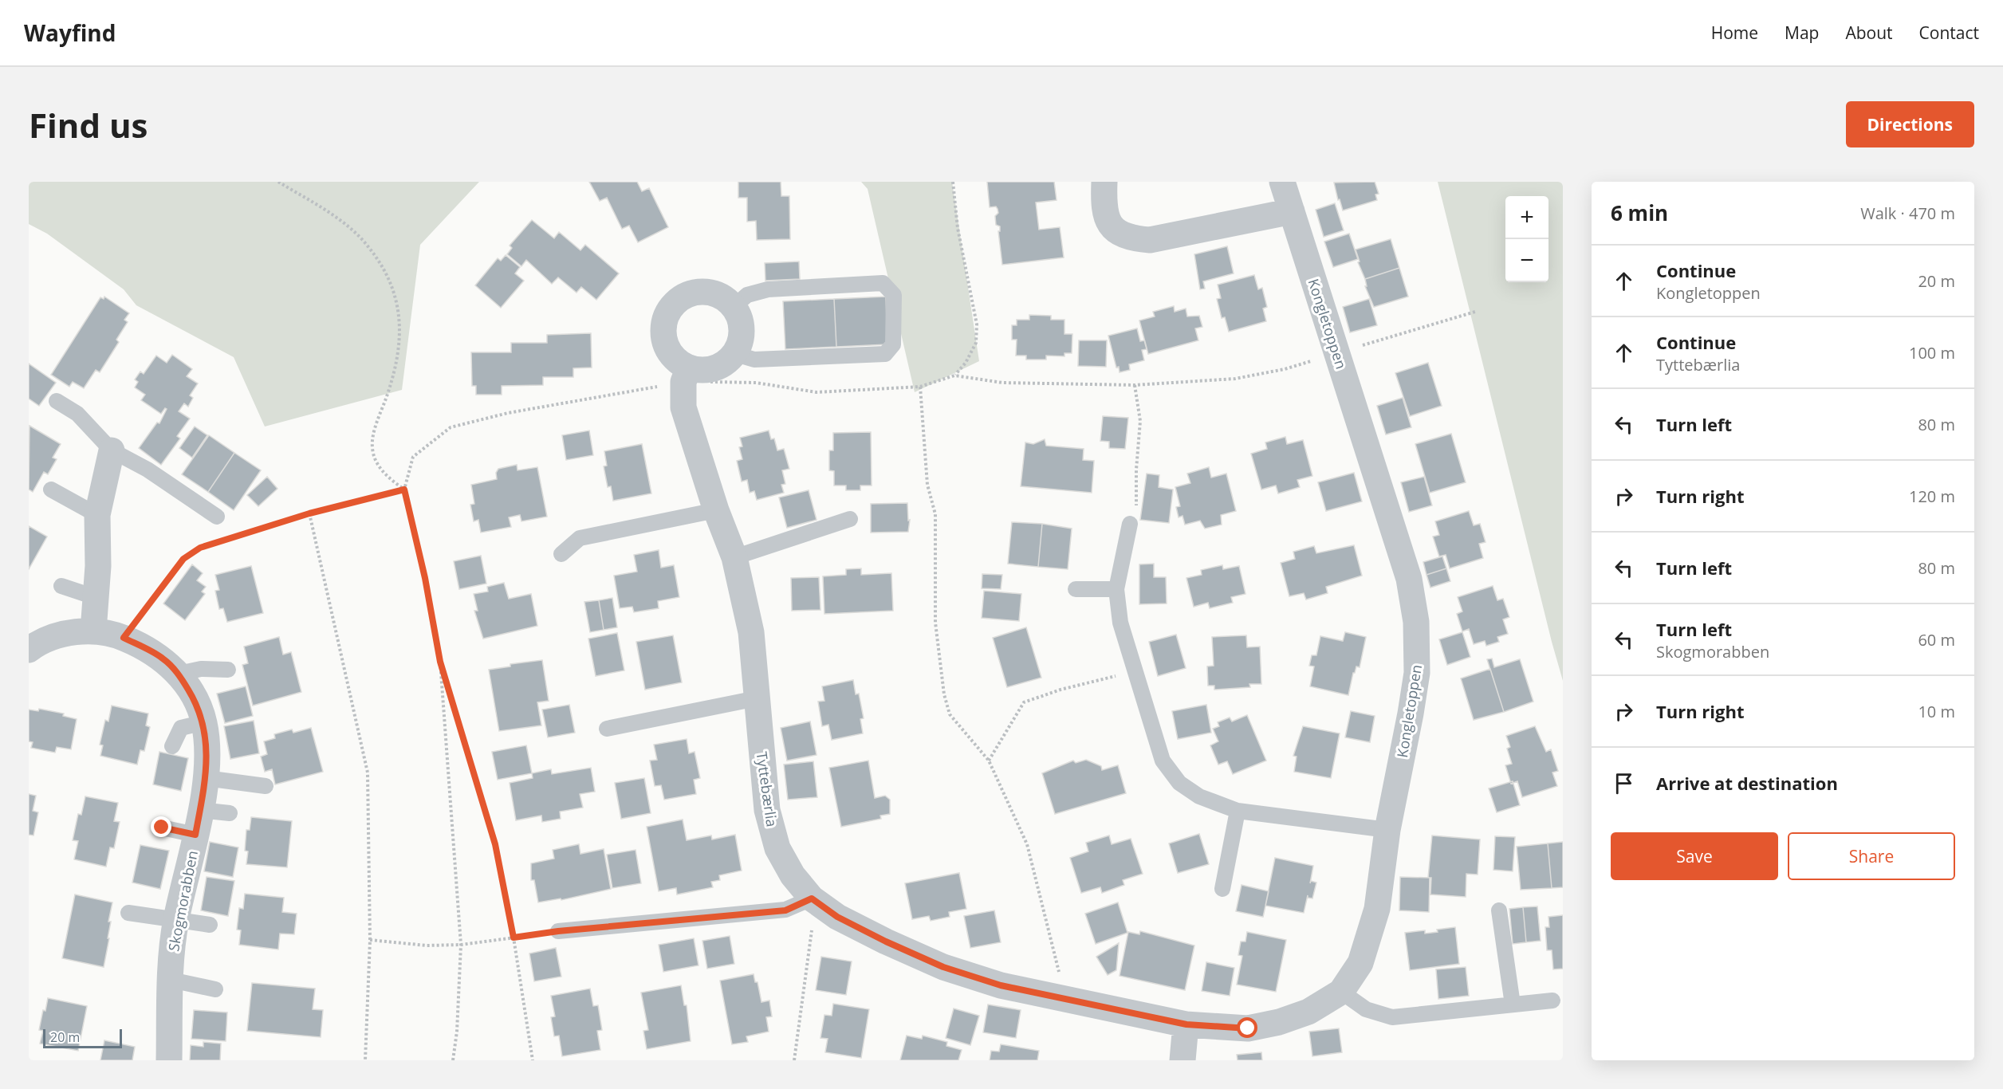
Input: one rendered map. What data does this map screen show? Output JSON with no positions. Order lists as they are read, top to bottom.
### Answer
{
  "streets": {
    "street": ["Kongletoppen", "Tyttebærlia", "Skogmorabben"]
  },
  "crossings": [
    ["Kongletoppen", "Tyttebærlia"]
  ],
  "scale_bar": "20 m",
  "page": {
    "header": "Wayfind",
    "nav": [
      "Home",
      "Map",
      "About",
      "Contact"
    ],
    "buttons": [
      "Directions",
      ["Save", "Share"]
    ],
    "title": "Find us",
    "heading": ["6 min", "Walk · 470 m"],
    "map_buttons": ["+", "−"],
    "list": [
      ["Continue", "Kongletoppen", "20 m"],
      ["Continue", "Tyttebærlia", "100 m"],
      ["Turn left", "80 m"],
      ["Turn right", "120 m"],
      ["Turn left", "80 m"],
      ["Turn left", "Skogmorabben", "60 m"],
      ["Turn right", "10 m"],
      "Arrive at destination"
    ],
    "scale": "20 m"
  }
}
